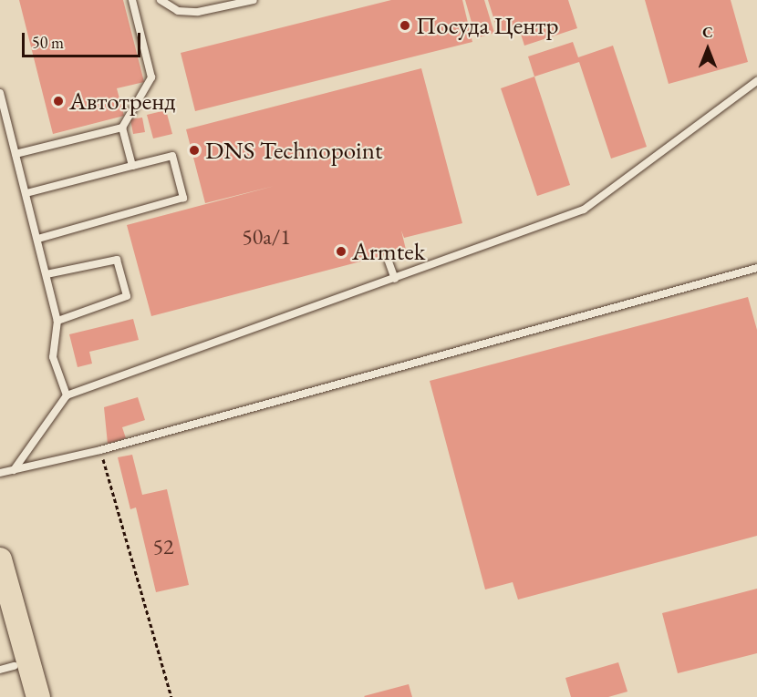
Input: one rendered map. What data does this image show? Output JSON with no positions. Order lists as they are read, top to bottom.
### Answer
{
  "places": [
    "Посуда Центр",
    "Автотренд",
    "DNS Technopoint",
    "Armtek"
  ],
  "house_numbers": ["50а/1", "52"],
  "scale_bar": "50 m",
  "north": "top"
}
